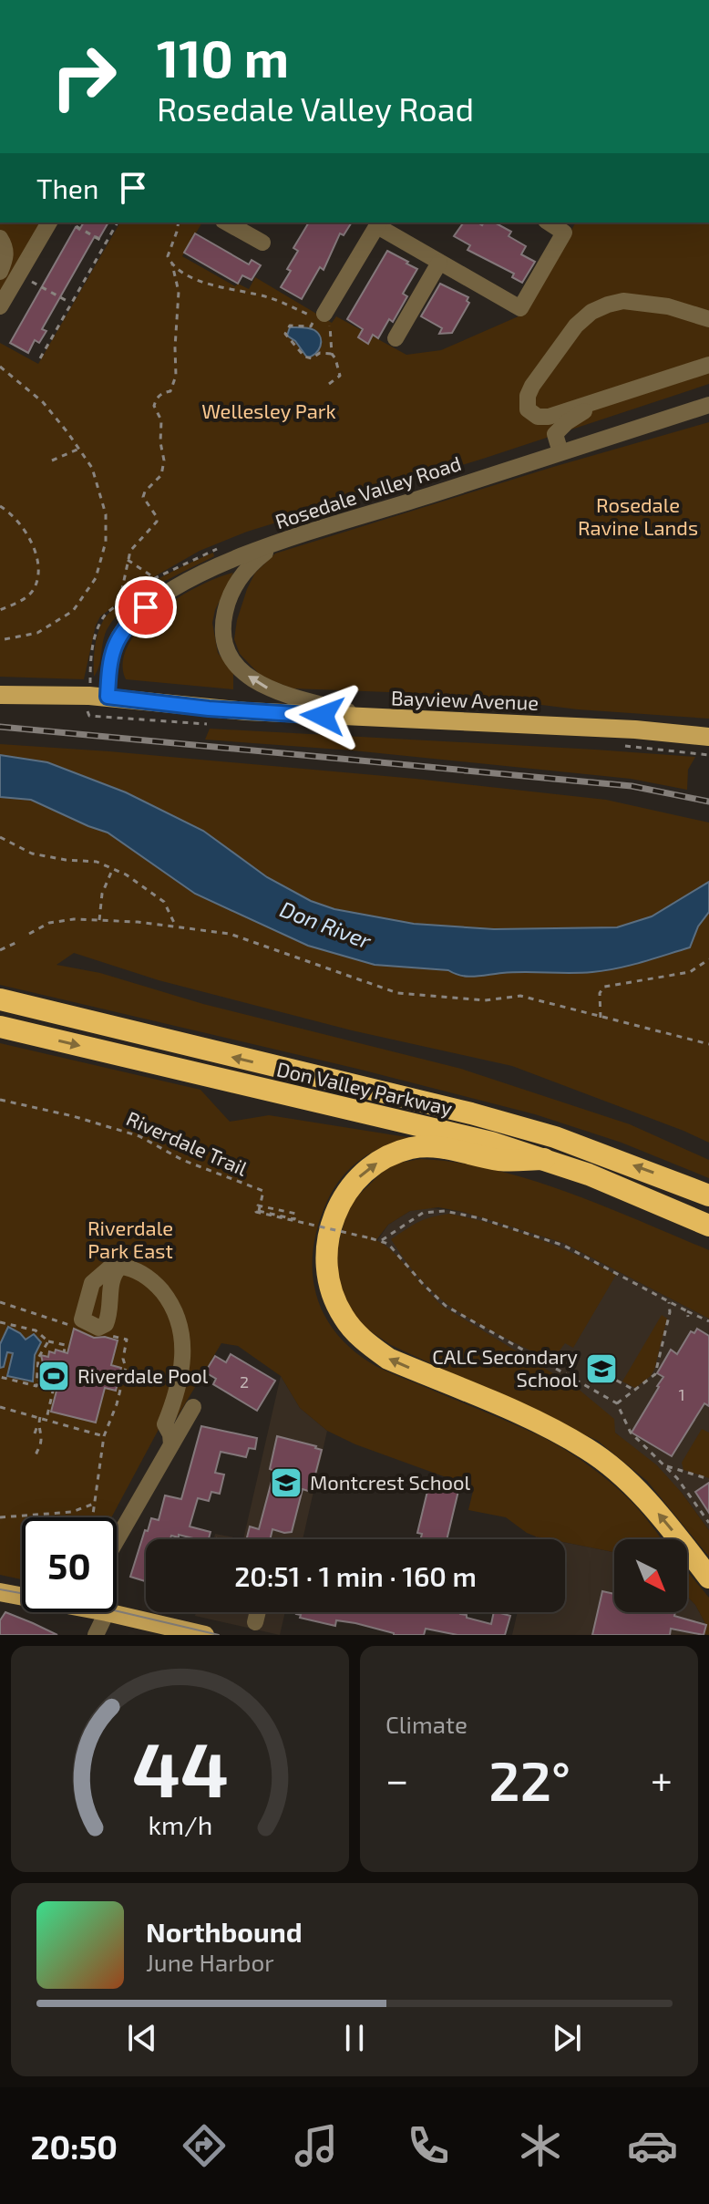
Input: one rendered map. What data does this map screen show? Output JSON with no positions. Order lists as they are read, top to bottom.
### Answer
{
  "streets": {
    "highway": ["Don Valley Parkway"],
    "main road": ["Bayview Avenue"],
    "street": ["Rosedale Valley Road"],
    "path": ["Riverdale Trail"]
  },
  "crossings": [
    ["Rosedale Valley Road", "Bayview Avenue"]
  ],
  "water": ["Don River"],
  "parks": ["Wellesley Park", "Rosedale Ravine Lands", "Riverdale Park East"],
  "places": {
    "school or university": ["CALC Secondary School", "Montcrest School"],
    "sports": ["Riverdale Pool"]
  },
  "house_numbers": ["2", "1"],
  "north": "bottom right",
  "page": {
    "turn": ["110 m", "Rosedale Valley Road"],
    "then": "Then",
    "limit": "50",
    "trip": "20:51 · 1 min · 160 m",
    "tile": "Climate",
    "heat": ["−", "22°", "+"],
    "song": ["Northbound", "June Harbor"],
    "tabs": "20:50",
    "gauge": ["44", "km/h"]
  }
}
